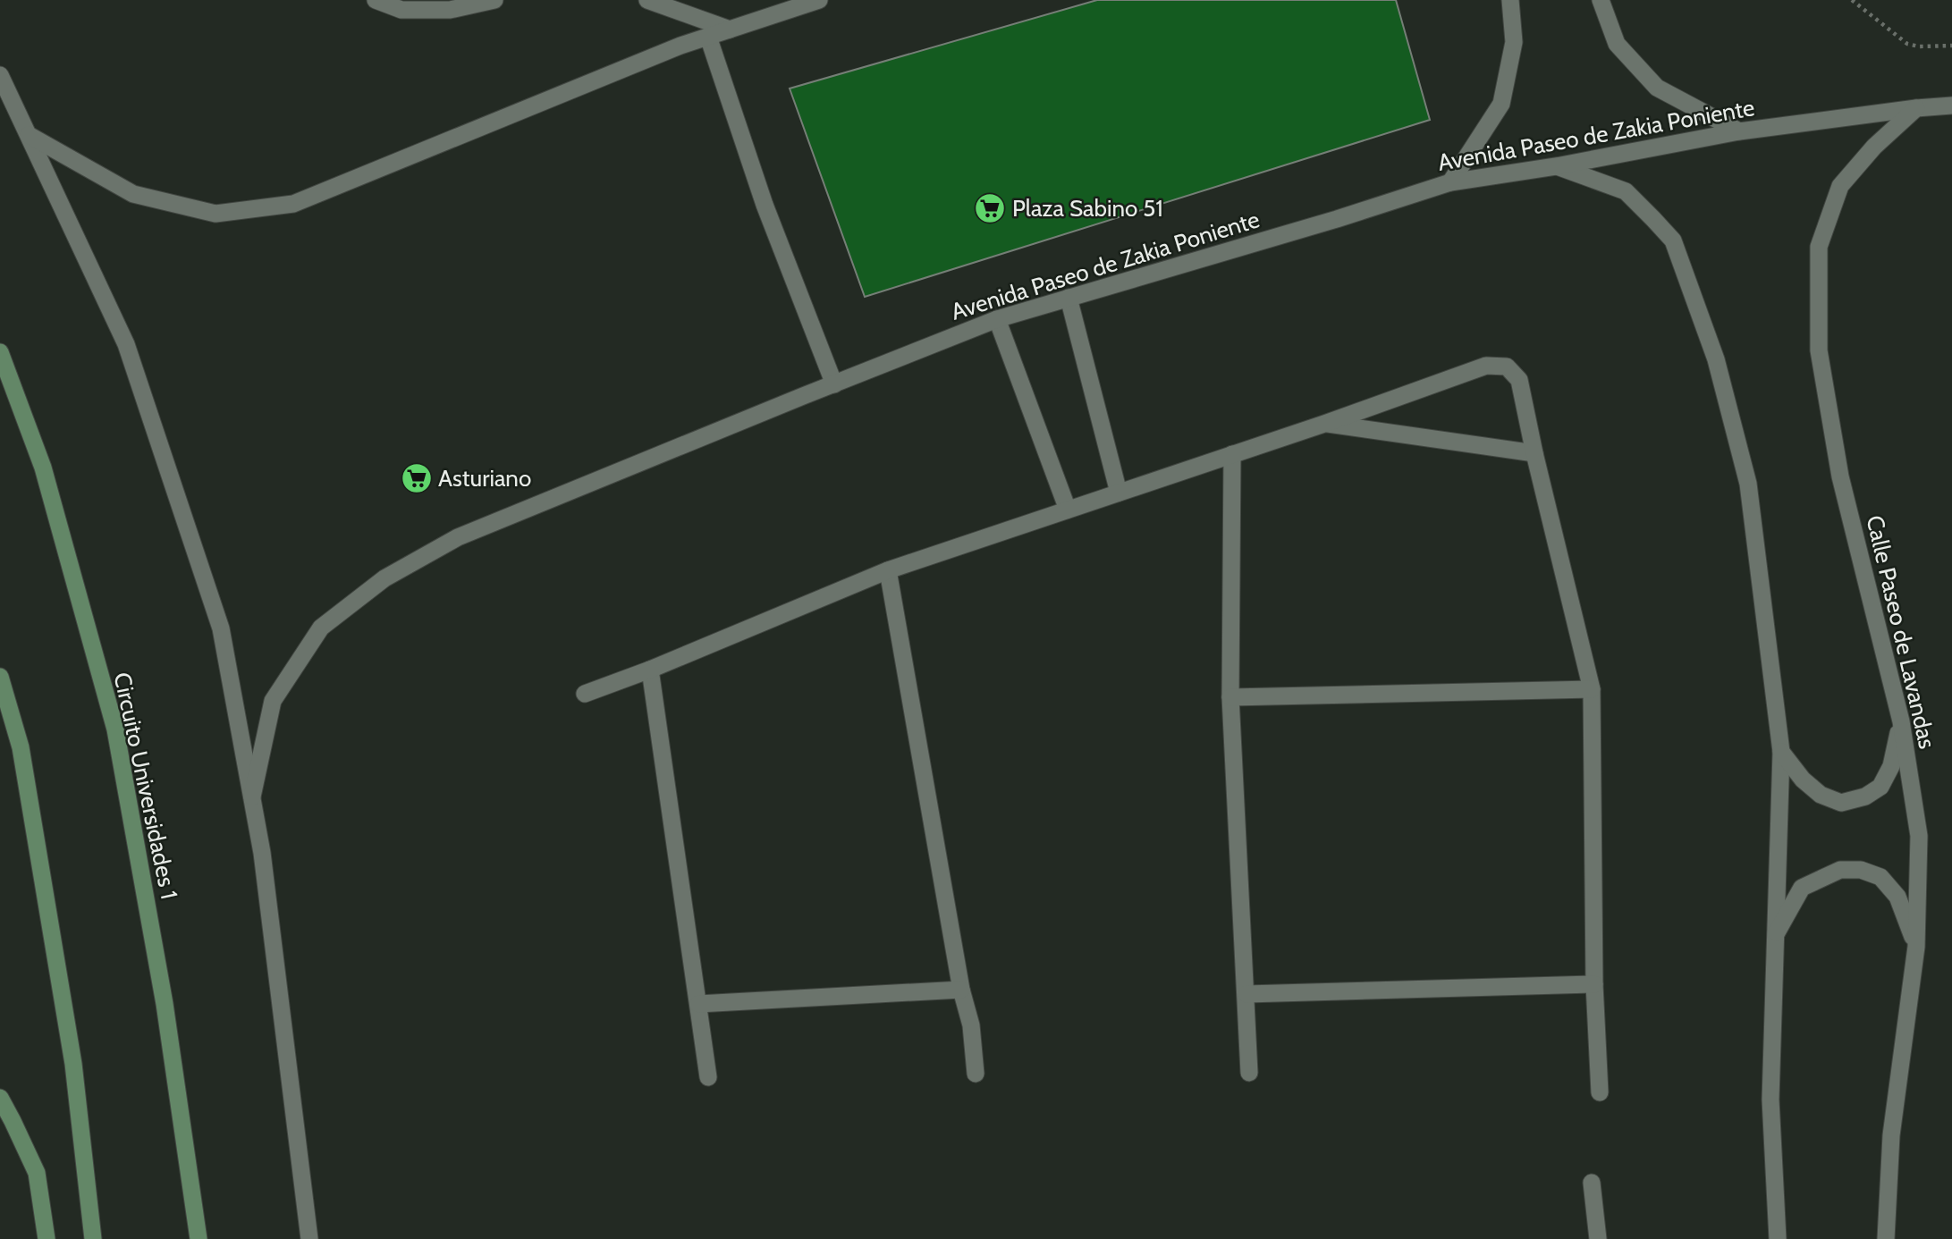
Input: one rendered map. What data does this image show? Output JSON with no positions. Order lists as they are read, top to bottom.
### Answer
{
  "streets": {
    "main road": ["Circuito Universidades 1"],
    "street": ["Avenida Paseo de Zakia Poniente", "Calle Paseo de Lavandas"]
  },
  "crossings": [
    ["Avenida Paseo de Zakia Poniente", "Calle Paseo de Lavandas"]
  ],
  "places": {
    "supermarket": ["Plaza Sabino 51", "Asturiano"]
  }
}
